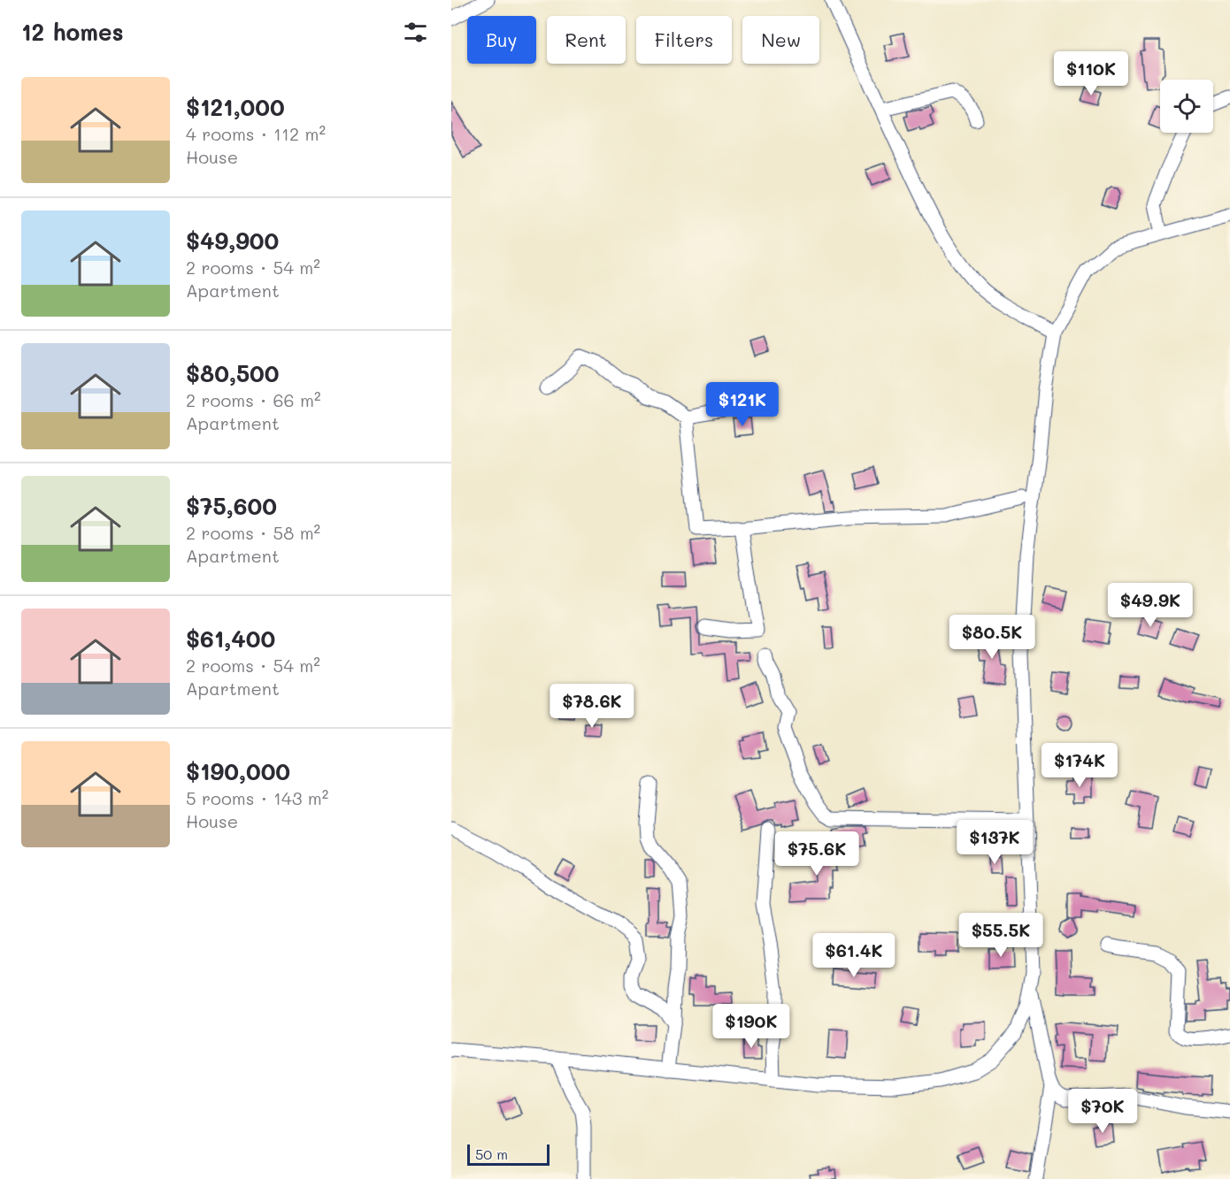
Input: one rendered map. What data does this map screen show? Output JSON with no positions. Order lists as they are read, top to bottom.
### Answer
{
  "scale_bar": "50 m",
  "page": {
    "heading": "12 homes",
    "chip": [
      "Buy",
      "Rent",
      "Filters",
      "New"
    ],
    "price": [
      "$110K",
      "$121K",
      "$49.9K",
      "$80.5K",
      "$78.6K",
      "$174K",
      "$137K",
      "$75.6K",
      "$55.5K",
      "$61.4K",
      "$190K",
      "$70K"
    ],
    "list": [
      {
        "name": "$121,000",
        "note": "4 rooms · 112 m² · House"
      },
      {
        "name": "$49,900",
        "note": "2 rooms · 54 m² · Apartment"
      },
      {
        "name": "$80,500",
        "note": "2 rooms · 66 m² · Apartment"
      },
      {
        "name": "$75,600",
        "note": "2 rooms · 58 m² · Apartment"
      },
      {
        "name": "$61,400",
        "note": "2 rooms · 54 m² · Apartment"
      },
      {
        "name": "$190,000",
        "note": "5 rooms · 143 m² · House"
      }
    ],
    "scale": "50 m"
  }
}
